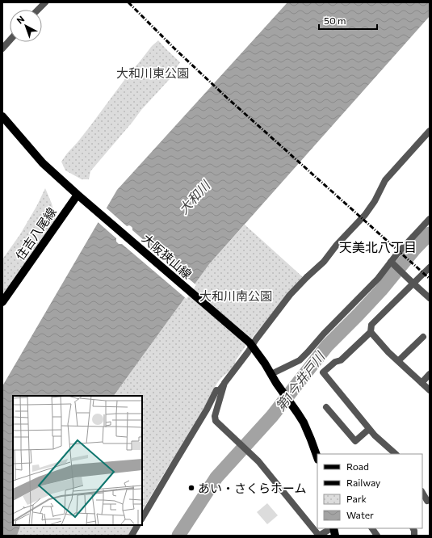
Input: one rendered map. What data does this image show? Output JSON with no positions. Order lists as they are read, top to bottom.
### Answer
{
  "streets": {
    "main road": ["住吉八尾線", "大阪狭山線"]
  },
  "crossings": [
    ["住吉八尾線", "大阪狭山線"]
  ],
  "districts": ["天美北八丁目"],
  "water": ["大和川", "第1今井戸川"],
  "parks": ["大和川東公園", "大和川南公園"],
  "places": ["あい・さくらホーム"],
  "legend": [
    "Road",
    "Railway",
    "Park",
    "Water"
  ],
  "scale_bar": "50 m",
  "north": "top left"
}
